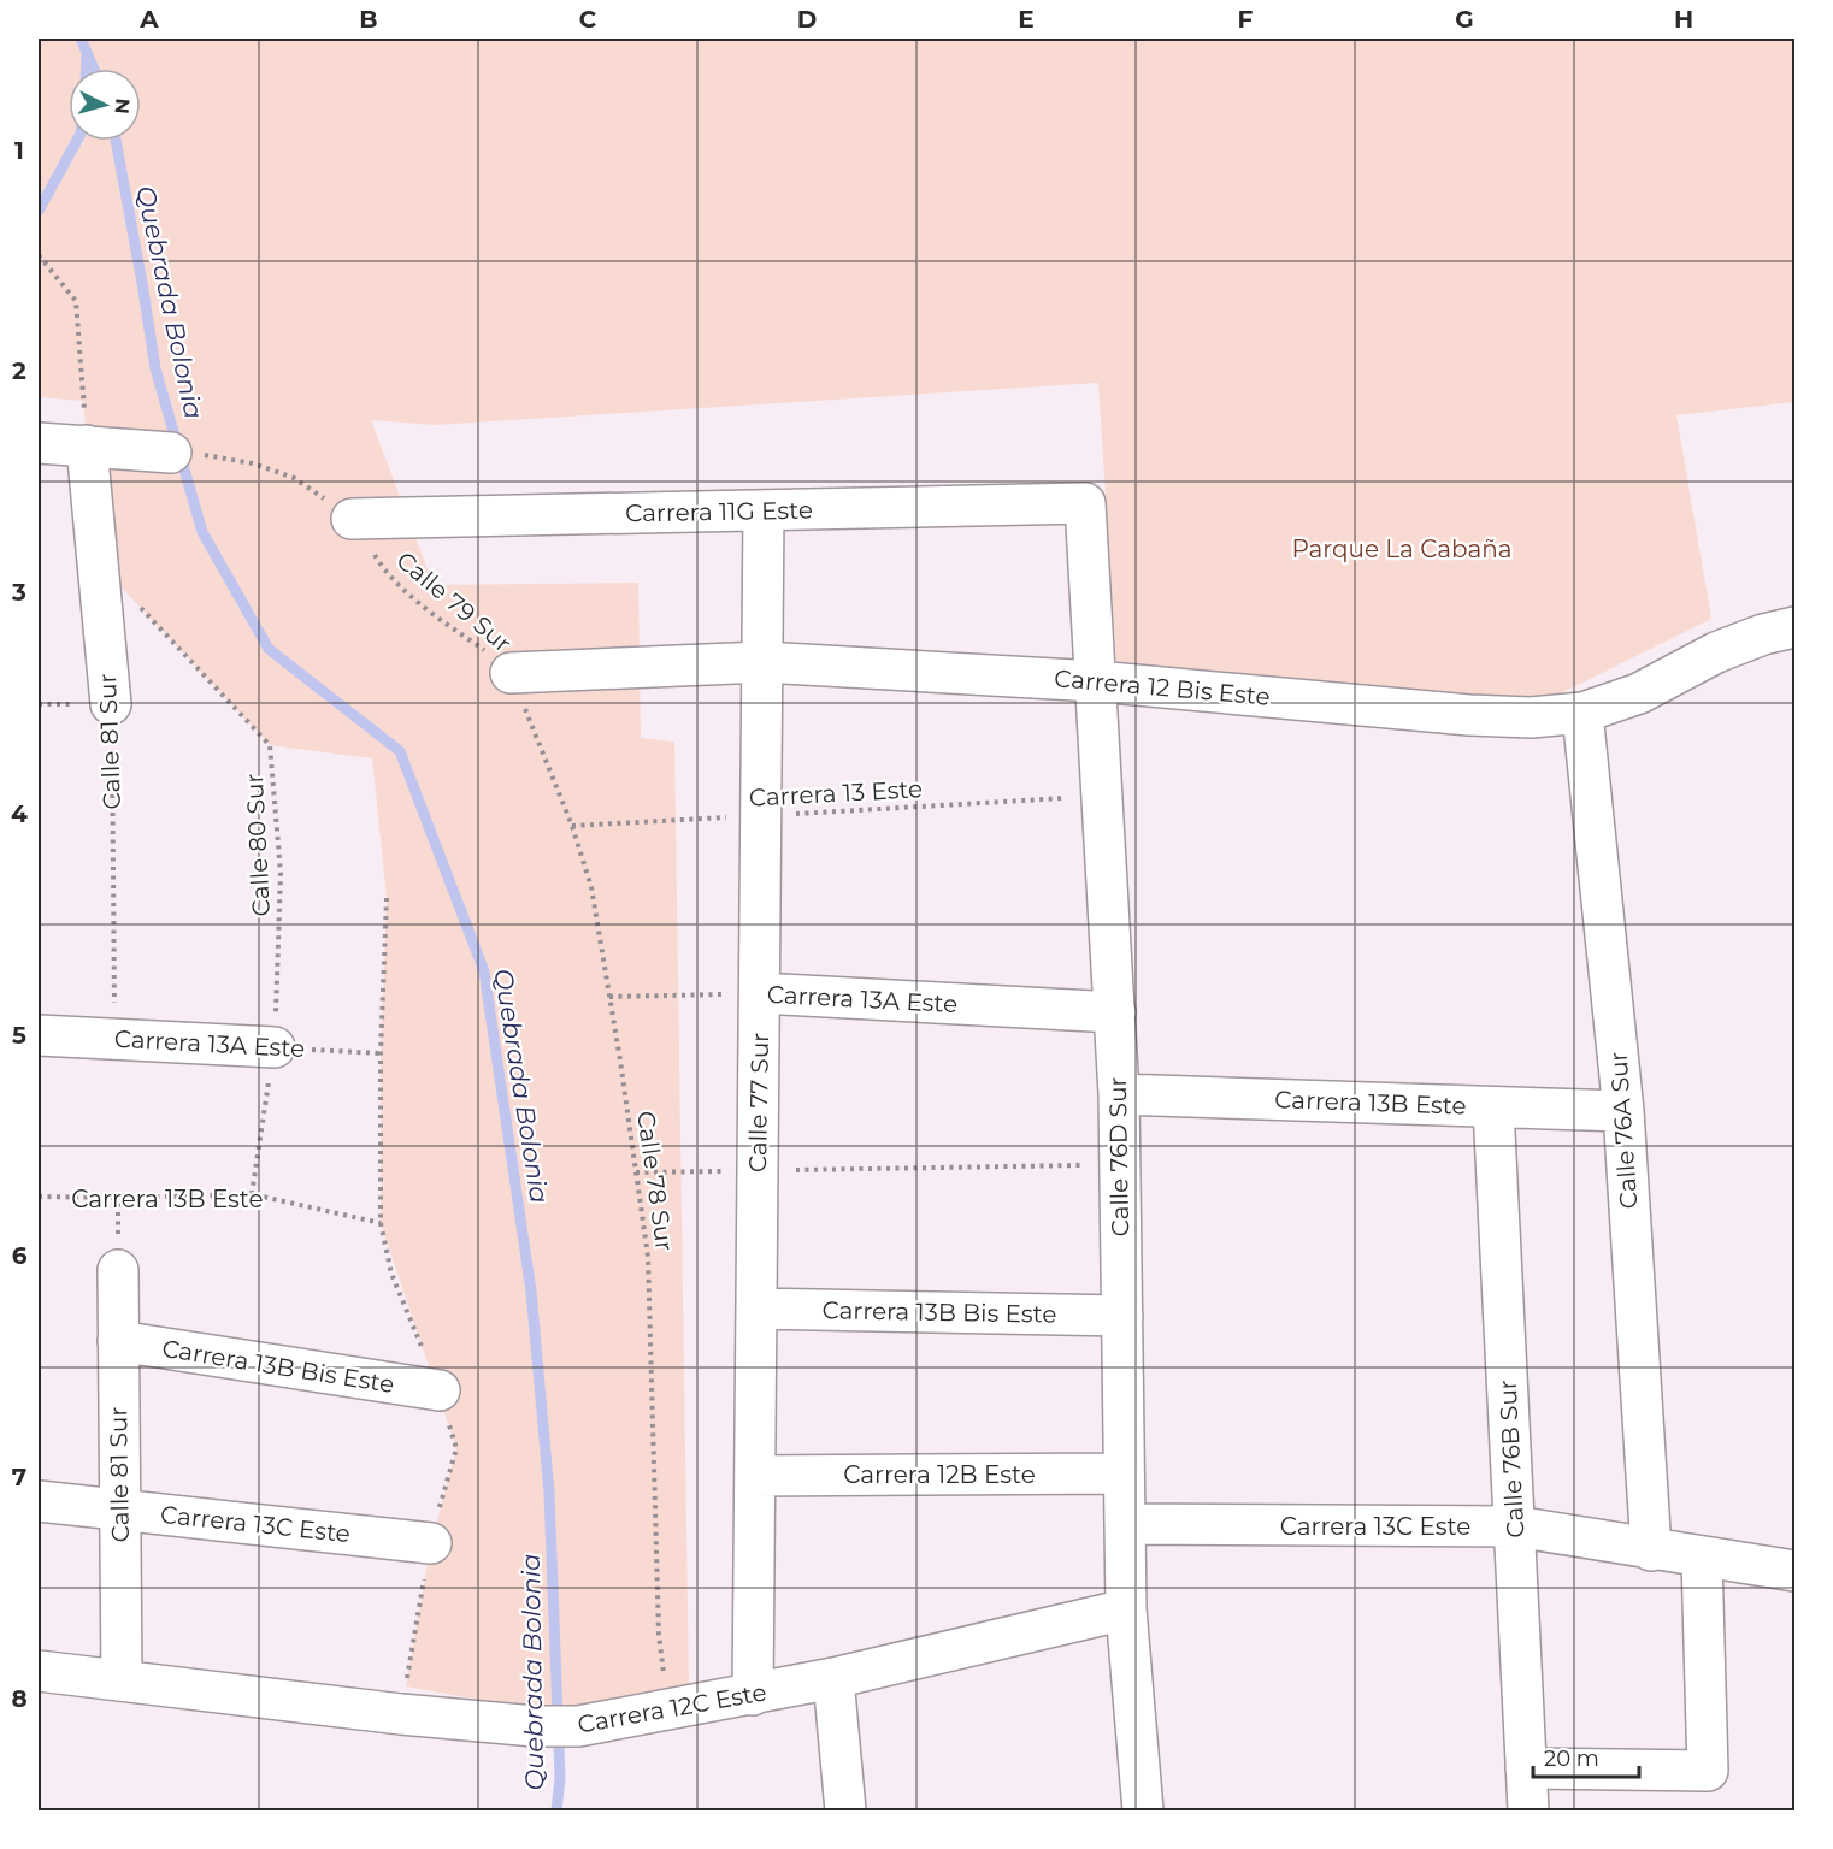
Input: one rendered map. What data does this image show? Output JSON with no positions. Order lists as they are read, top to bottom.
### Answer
{
  "streets": {
    "street": [
      "Carrera 11G Este",
      "Carrera 12 Bis Este",
      "Calle 81 Sur",
      "Carrera 13A Este",
      "Calle 77 Sur",
      "Carrera 13B Este",
      "Calle 76A Sur",
      "Calle 76D Sur",
      "Carrera 13B Bis Este",
      "Calle 76B Sur",
      "Carrera 12B Este",
      "Carrera 13C Este",
      "Carrera 12C Este"
    ],
    "path": [
      "Calle 79 Sur",
      "Carrera 13 Este",
      "Calle 80 Sur",
      "Calle 78 Sur"
    ]
  },
  "crossings": [
    ["Carrera 11G Este", "Calle 79 Sur"],
    ["Carrera 11G Este", "Calle 77 Sur"],
    ["Carrera 11G Este", "Calle 76D Sur"],
    ["Calle 79 Sur", "Carrera 12 Bis Este"],
    ["Calle 79 Sur", "Calle 78 Sur"],
    ["Carrera 12 Bis Este", "Calle 77 Sur"],
    ["Carrera 12 Bis Este", "Calle 76A Sur"],
    ["Carrera 12 Bis Este", "Calle 76D Sur"],
    ["Carrera 12 Bis Este", "Calle 78 Sur"],
    ["Calle 81 Sur", "Carrera 13A Este"],
    ["Calle 81 Sur", "Carrera 13B Bis Este"],
    ["Calle 81 Sur", "Carrera 13C Este"],
    ["Calle 81 Sur", "Carrera 12C Este"],
    ["Carrera 13 Este", "Calle 77 Sur"],
    ["Carrera 13 Este", "Calle 76D Sur"],
    ["Carrera 13 Este", "Calle 78 Sur"],
    ["Calle 80 Sur", "Carrera 13A Este"],
    ["Calle 80 Sur", "Carrera 13B Este"],
    ["Carrera 13A Este", "Calle 77 Sur"],
    ["Carrera 13A Este", "Calle 76D Sur"],
    ["Carrera 13A Este", "Calle 78 Sur"],
    ["Calle 77 Sur", "Carrera 13B Bis Este"],
    ["Calle 77 Sur", "Carrera 12B Este"],
    ["Calle 77 Sur", "Carrera 12C Este"],
    ["Carrera 13B Este", "Calle 76A Sur"],
    ["Carrera 13B Este", "Calle 76D Sur"],
    ["Carrera 13B Este", "Calle 76B Sur"],
    ["Calle 76A Sur", "Carrera 13C Este"],
    ["Calle 76D Sur", "Carrera 13B Bis Este"],
    ["Calle 76D Sur", "Carrera 12B Este"],
    ["Calle 76D Sur", "Carrera 13C Este"],
    ["Calle 76D Sur", "Carrera 12C Este"],
    ["Calle 78 Sur", "Carrera 12C Este"],
    ["Calle 76B Sur", "Carrera 13C Este"]
  ],
  "water": ["Quebrada Bolonia"],
  "parks": ["Parque La Cabaña"],
  "scale_bar": "20 m",
  "north": "right",
  "grid": {
    "columns": [
      "A",
      "B",
      "C",
      "D",
      "E",
      "F",
      "G",
      "H"
    ],
    "rows": [
      "1",
      "2",
      "3",
      "4",
      "5",
      "6",
      "7",
      "8"
    ]
  }
}
